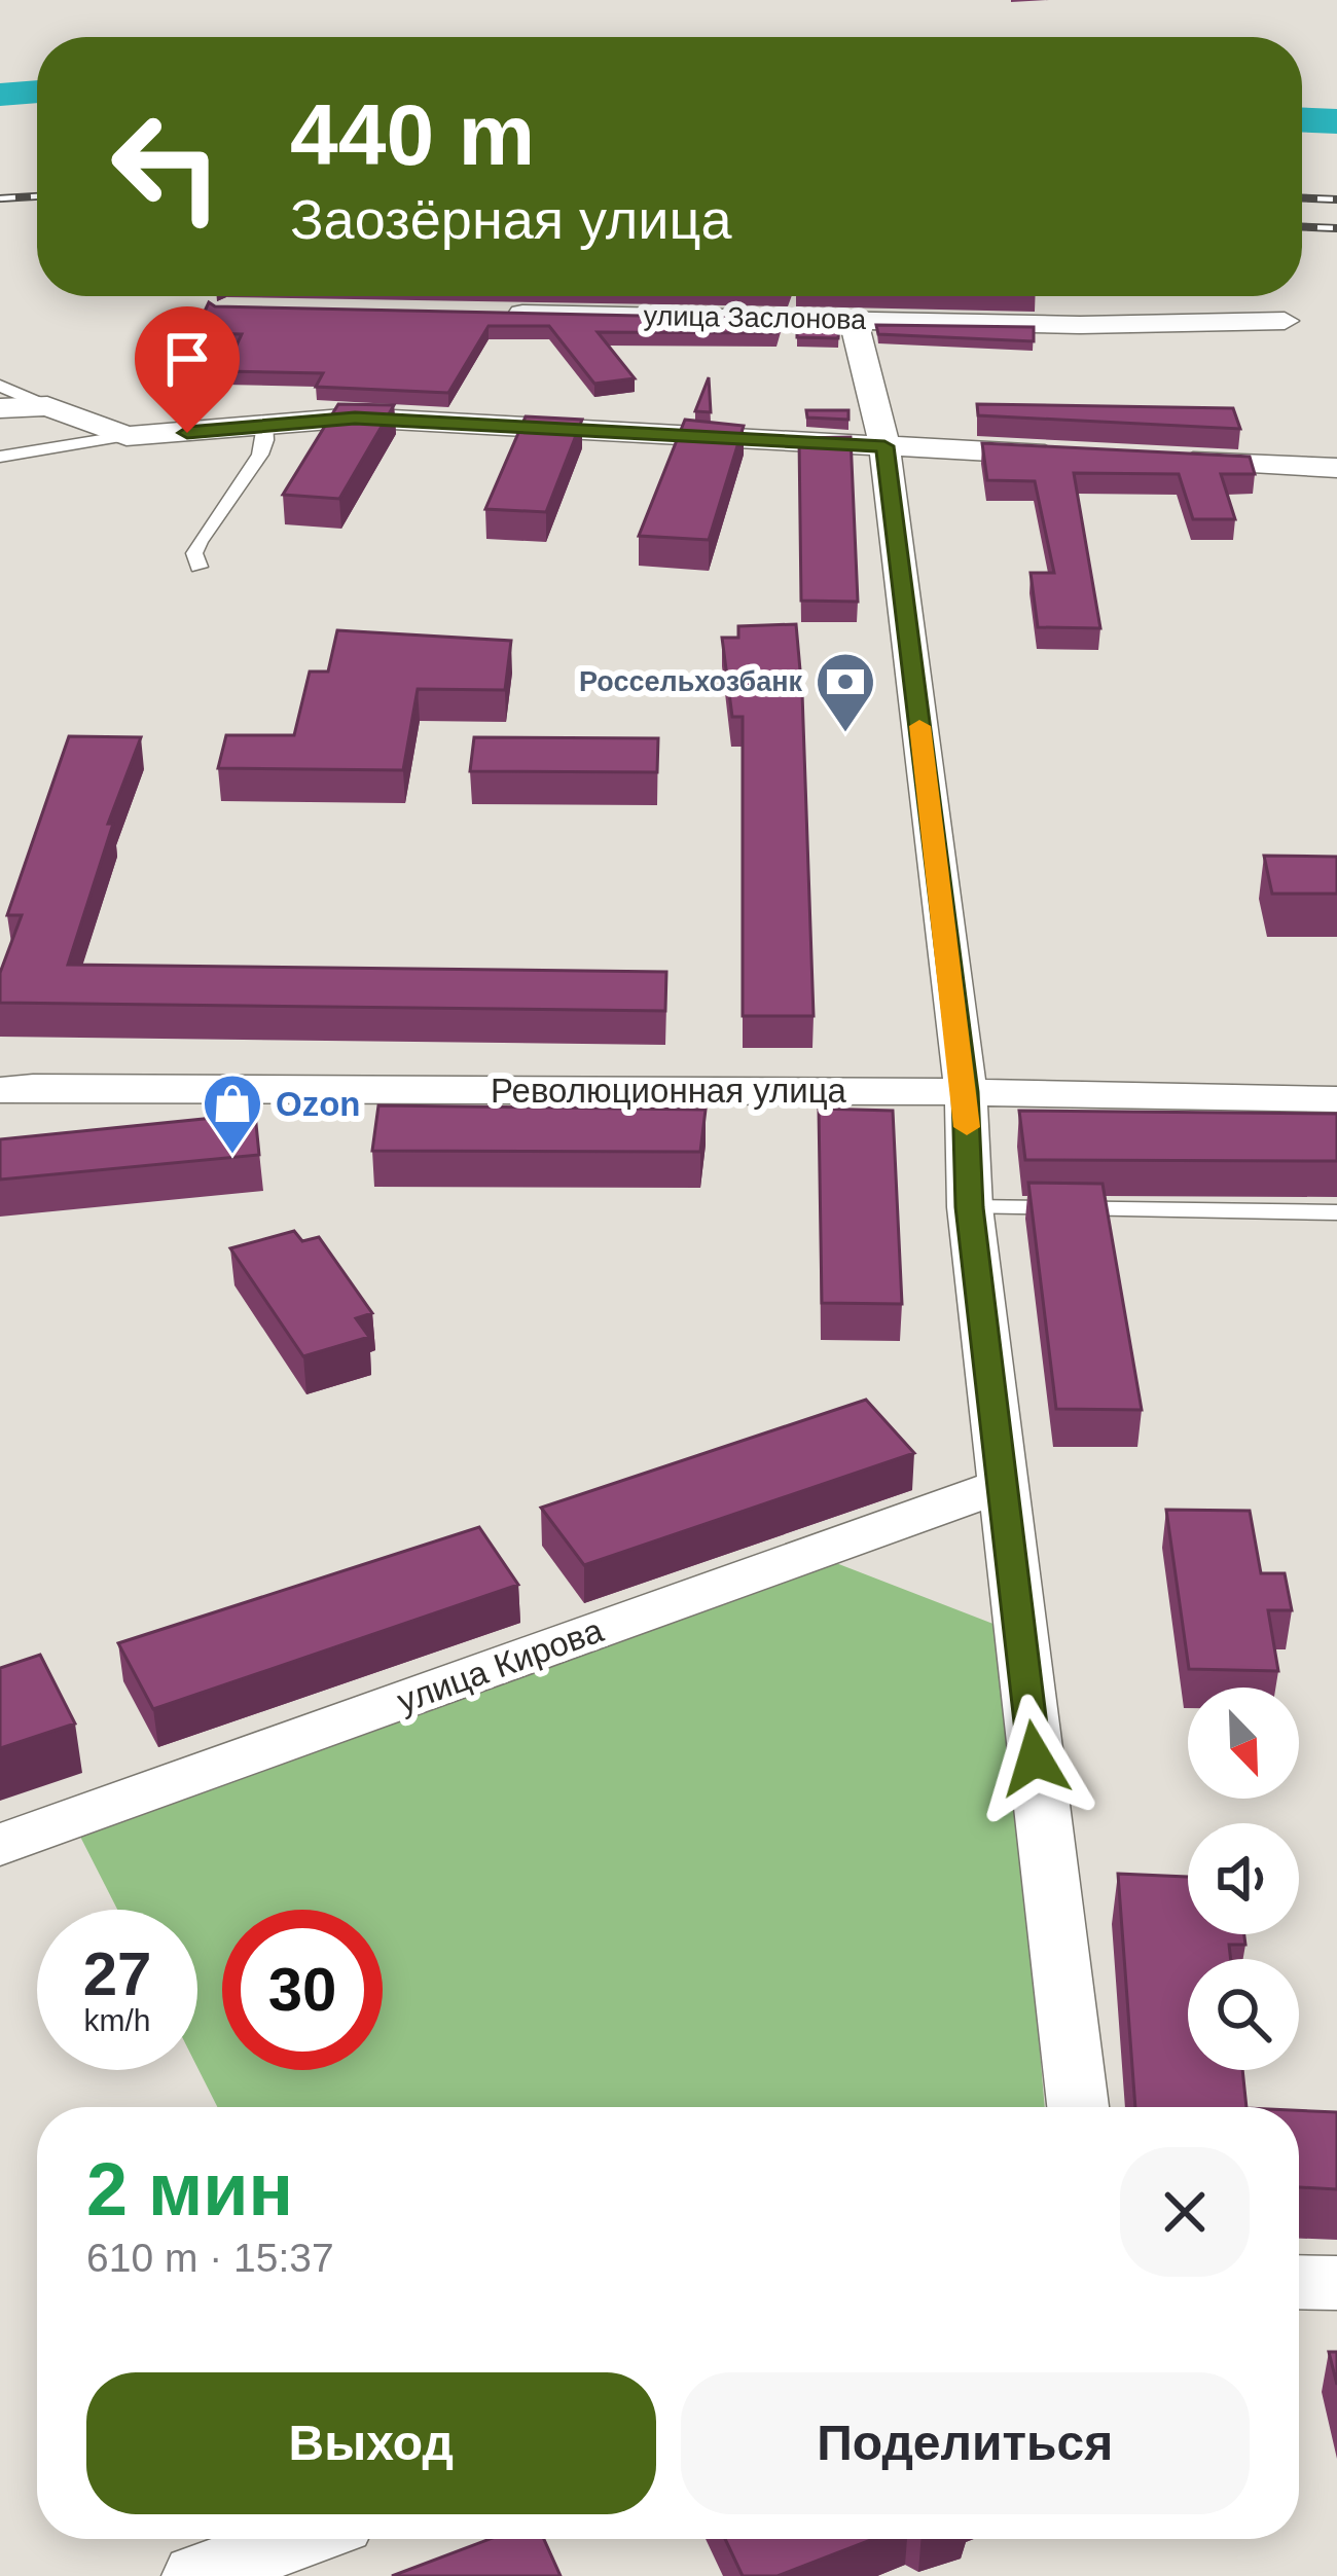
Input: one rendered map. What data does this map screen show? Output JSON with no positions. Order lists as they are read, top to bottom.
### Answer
{
  "streets": {
    "street": ["улица Заслонова", "Революционная улица", "улица Кирова"]
  },
  "places": {
    "bank": ["Россельхозбанк"],
    "shop": ["Ozon"]
  },
  "north": "bottom right",
  "page": {
    "turn": ["440 m", "Заозёрная улица"],
    "speed": "27 km/h",
    "limit": "30",
    "heading": ["2 мин", "610 m · 15:37"],
    "buttons": ["Выход", "Поделиться"]
  }
}
